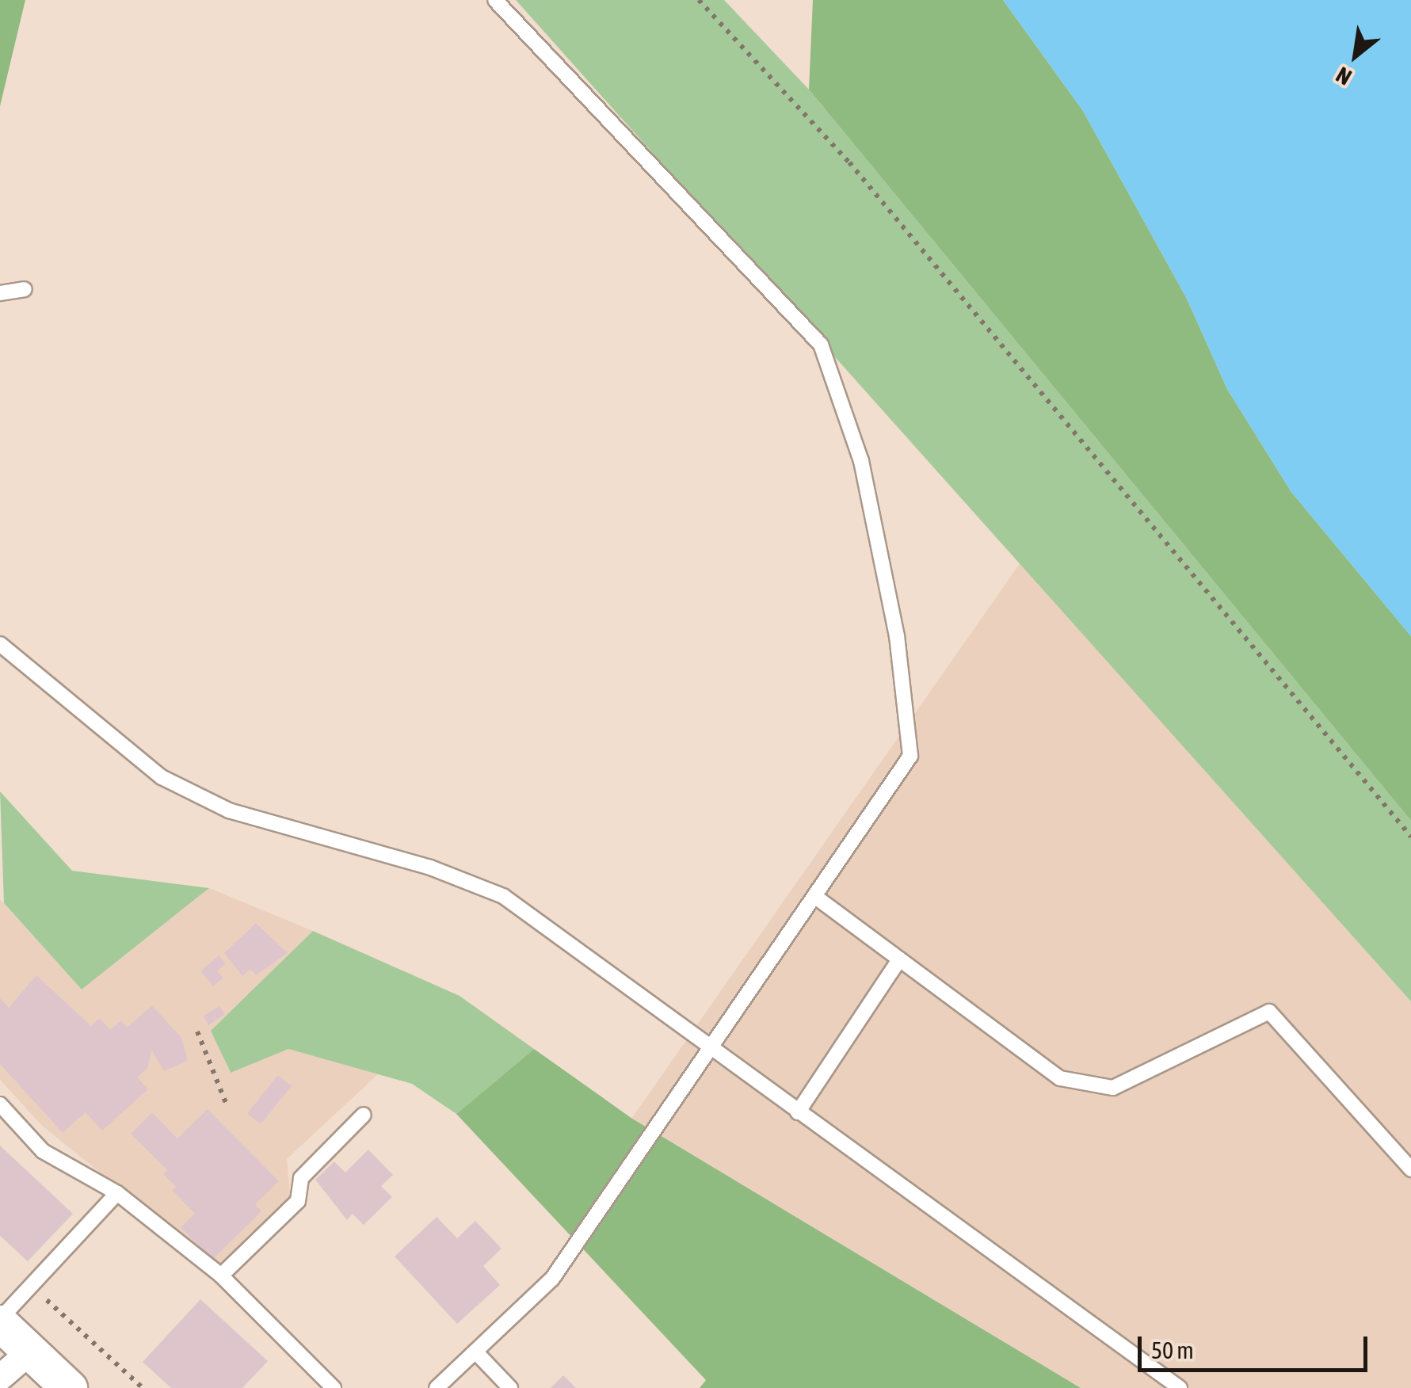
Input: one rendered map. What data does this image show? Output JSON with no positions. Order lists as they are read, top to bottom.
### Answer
{
  "scale_bar": "50 m",
  "north": "bottom left"
}
